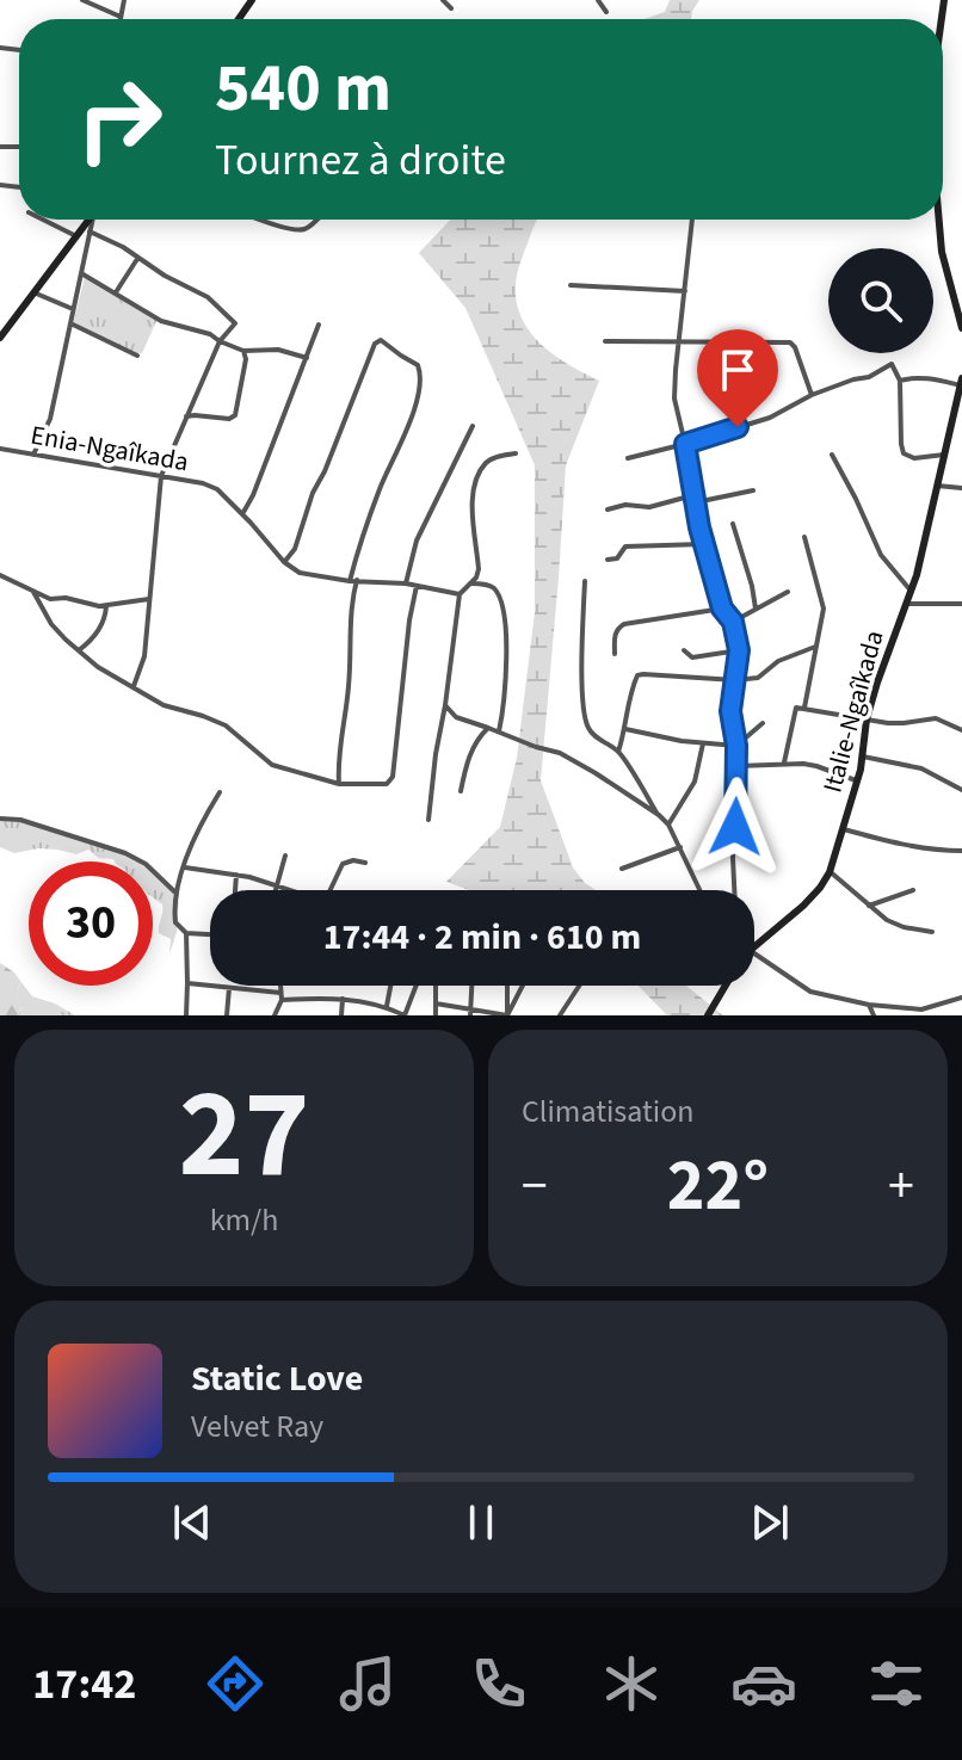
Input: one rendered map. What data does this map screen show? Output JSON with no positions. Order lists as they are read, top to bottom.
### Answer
{
  "streets": {
    "street": ["Enia-Ngaîkada", "Italie-Ngaîkada"]
  },
  "page": {
    "turn": ["540 m", "Tournez à droite"],
    "limit": "30",
    "trip": "17:44 · 2 min · 610 m",
    "tile": [
      ["27", "km/h"],
      "Climatisation"
    ],
    "heat": ["−", "22°", "+"],
    "song": ["Static Love", "Velvet Ray"],
    "tabs": "17:42"
  }
}
